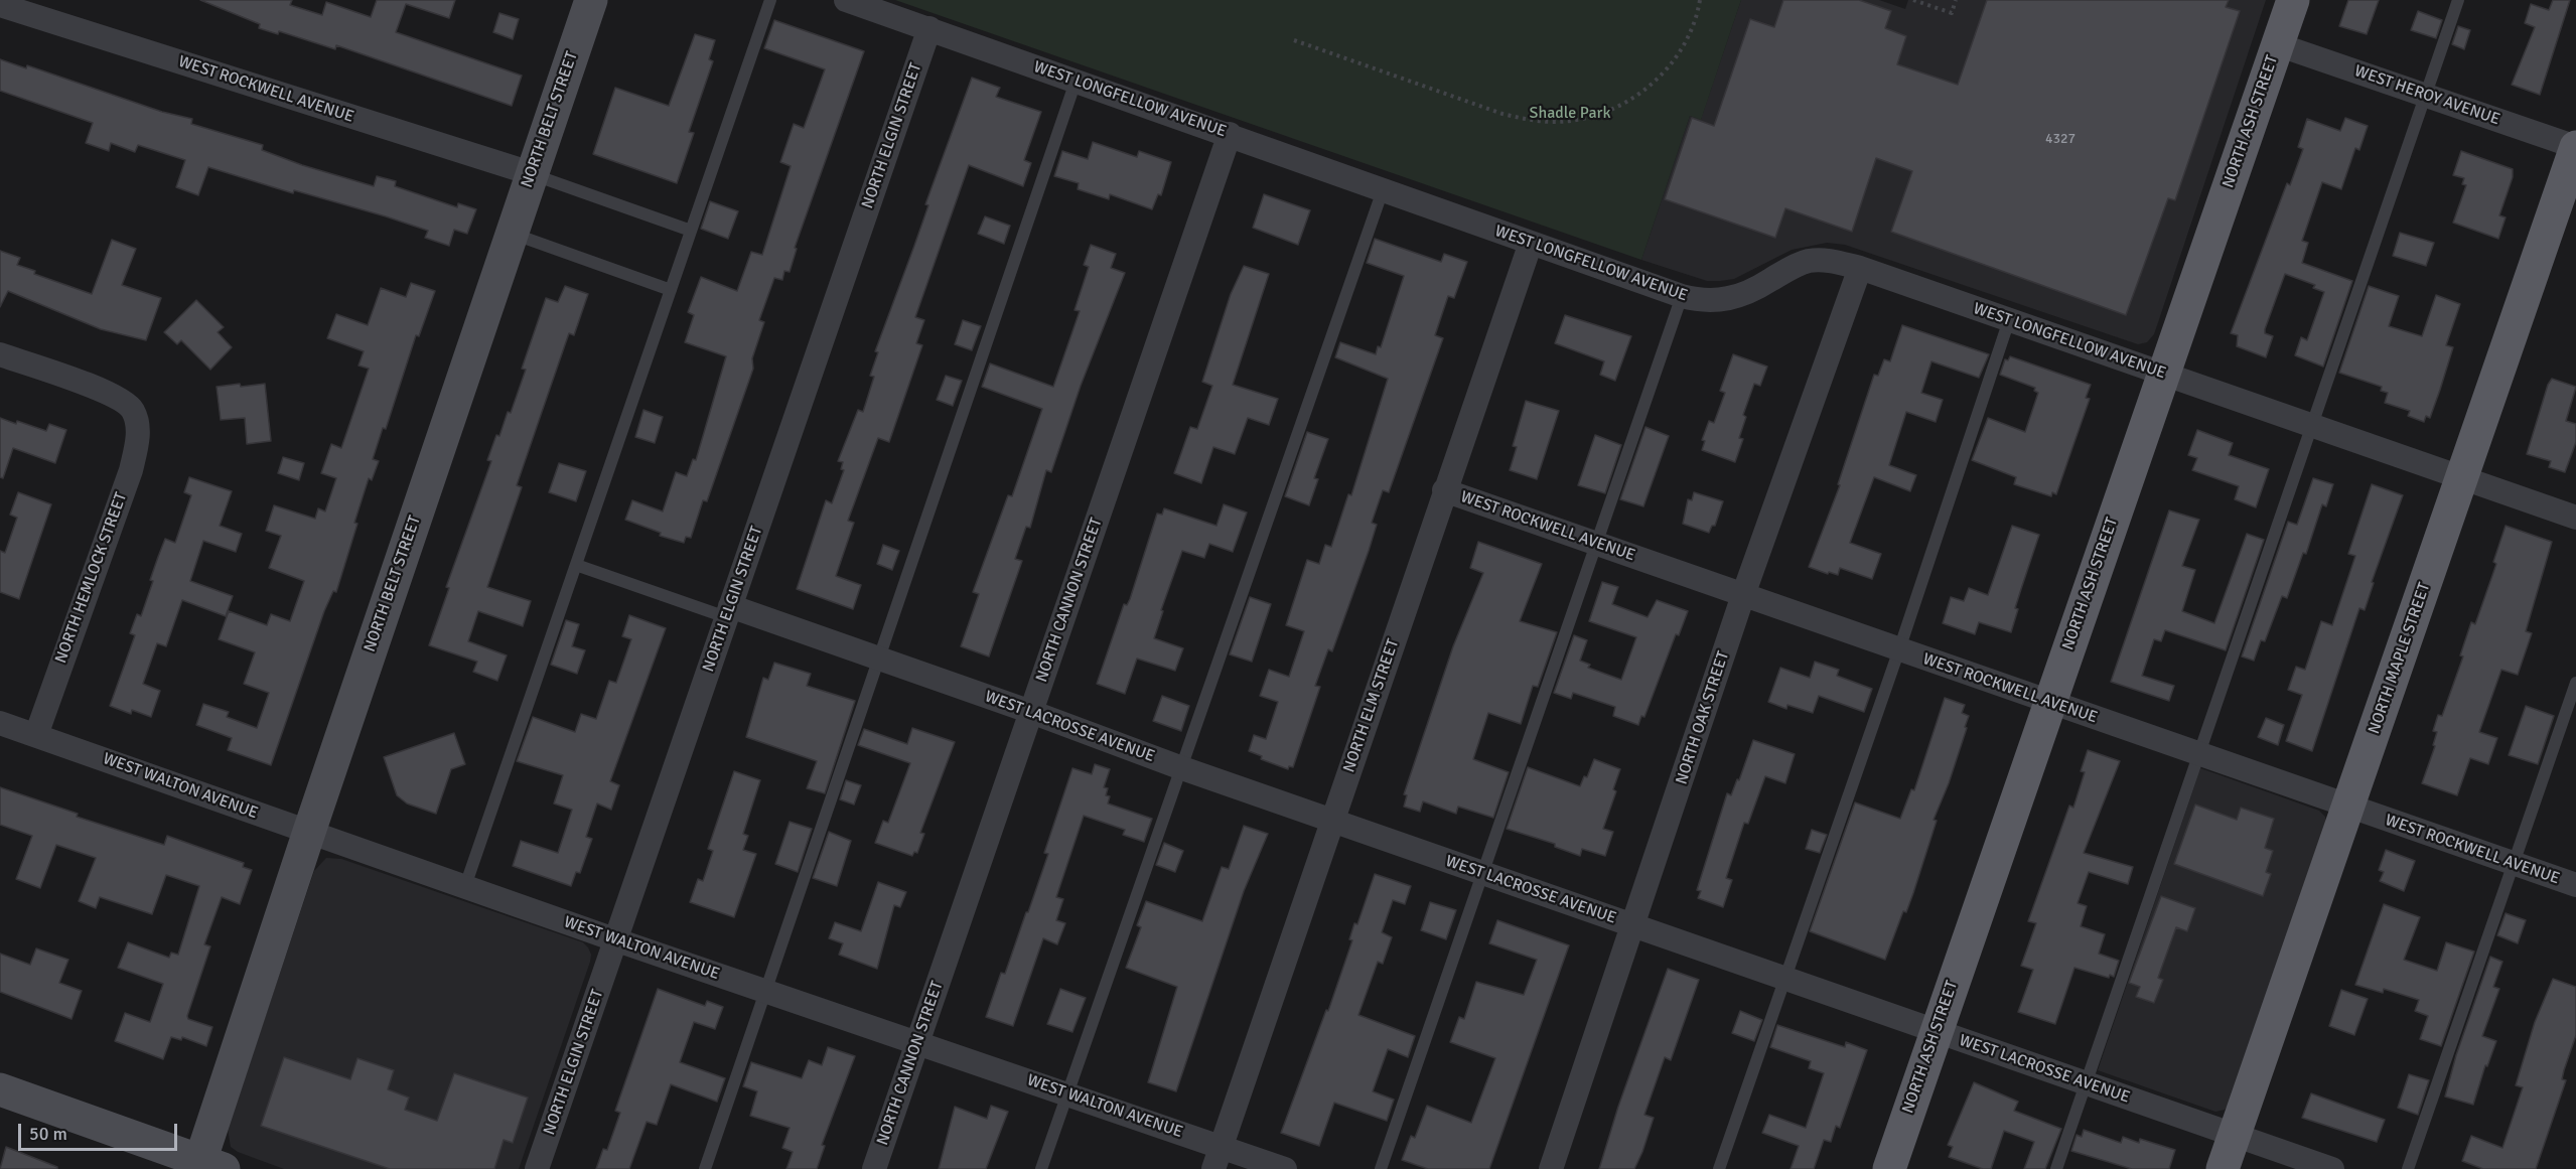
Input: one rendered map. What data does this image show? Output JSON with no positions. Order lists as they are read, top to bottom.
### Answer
{
  "streets": {
    "main road": ["NORTH ASH STREET", "NORTH MAPLE STREET"],
    "street": [
      "WEST ROCKWELL AVENUE",
      "WEST HEROY AVENUE",
      "WEST LONGFELLOW AVENUE",
      "NORTH BELT STREET",
      "NORTH ELGIN STREET",
      "NORTH HEMLOCK STREET",
      "NORTH CANNON STREET",
      "NORTH ELM STREET",
      "NORTH OAK STREET",
      "WEST LACROSSE AVENUE",
      "WEST WALTON AVENUE"
    ]
  },
  "crossings": [
    ["WEST ROCKWELL AVENUE", "NORTH BELT STREET"],
    ["WEST ROCKWELL AVENUE", "NORTH ASH STREET"],
    ["WEST ROCKWELL AVENUE", "NORTH MAPLE STREET"],
    ["WEST ROCKWELL AVENUE", "NORTH ELM STREET"],
    ["WEST ROCKWELL AVENUE", "NORTH OAK STREET"],
    ["WEST HEROY AVENUE", "NORTH ASH STREET"],
    ["WEST HEROY AVENUE", "NORTH MAPLE STREET"],
    ["WEST LONGFELLOW AVENUE", "NORTH ASH STREET"],
    ["WEST LONGFELLOW AVENUE", "NORTH ELGIN STREET"],
    ["WEST LONGFELLOW AVENUE", "NORTH CANNON STREET"],
    ["WEST LONGFELLOW AVENUE", "NORTH MAPLE STREET"],
    ["WEST LONGFELLOW AVENUE", "NORTH ELM STREET"],
    ["WEST LONGFELLOW AVENUE", "NORTH OAK STREET"],
    ["NORTH BELT STREET", "WEST WALTON AVENUE"],
    ["NORTH ASH STREET", "WEST LACROSSE AVENUE"],
    ["NORTH ELGIN STREET", "WEST LACROSSE AVENUE"],
    ["NORTH ELGIN STREET", "WEST WALTON AVENUE"],
    ["NORTH HEMLOCK STREET", "WEST WALTON AVENUE"],
    ["NORTH CANNON STREET", "WEST LACROSSE AVENUE"],
    ["NORTH CANNON STREET", "WEST WALTON AVENUE"],
    ["NORTH MAPLE STREET", "WEST LACROSSE AVENUE"],
    ["NORTH ELM STREET", "WEST LACROSSE AVENUE"],
    ["NORTH ELM STREET", "WEST WALTON AVENUE"],
    ["NORTH OAK STREET", "WEST LACROSSE AVENUE"]
  ],
  "parks": ["Shadle Park"],
  "house_numbers": ["4327"],
  "scale_bar": "50 m"
}
